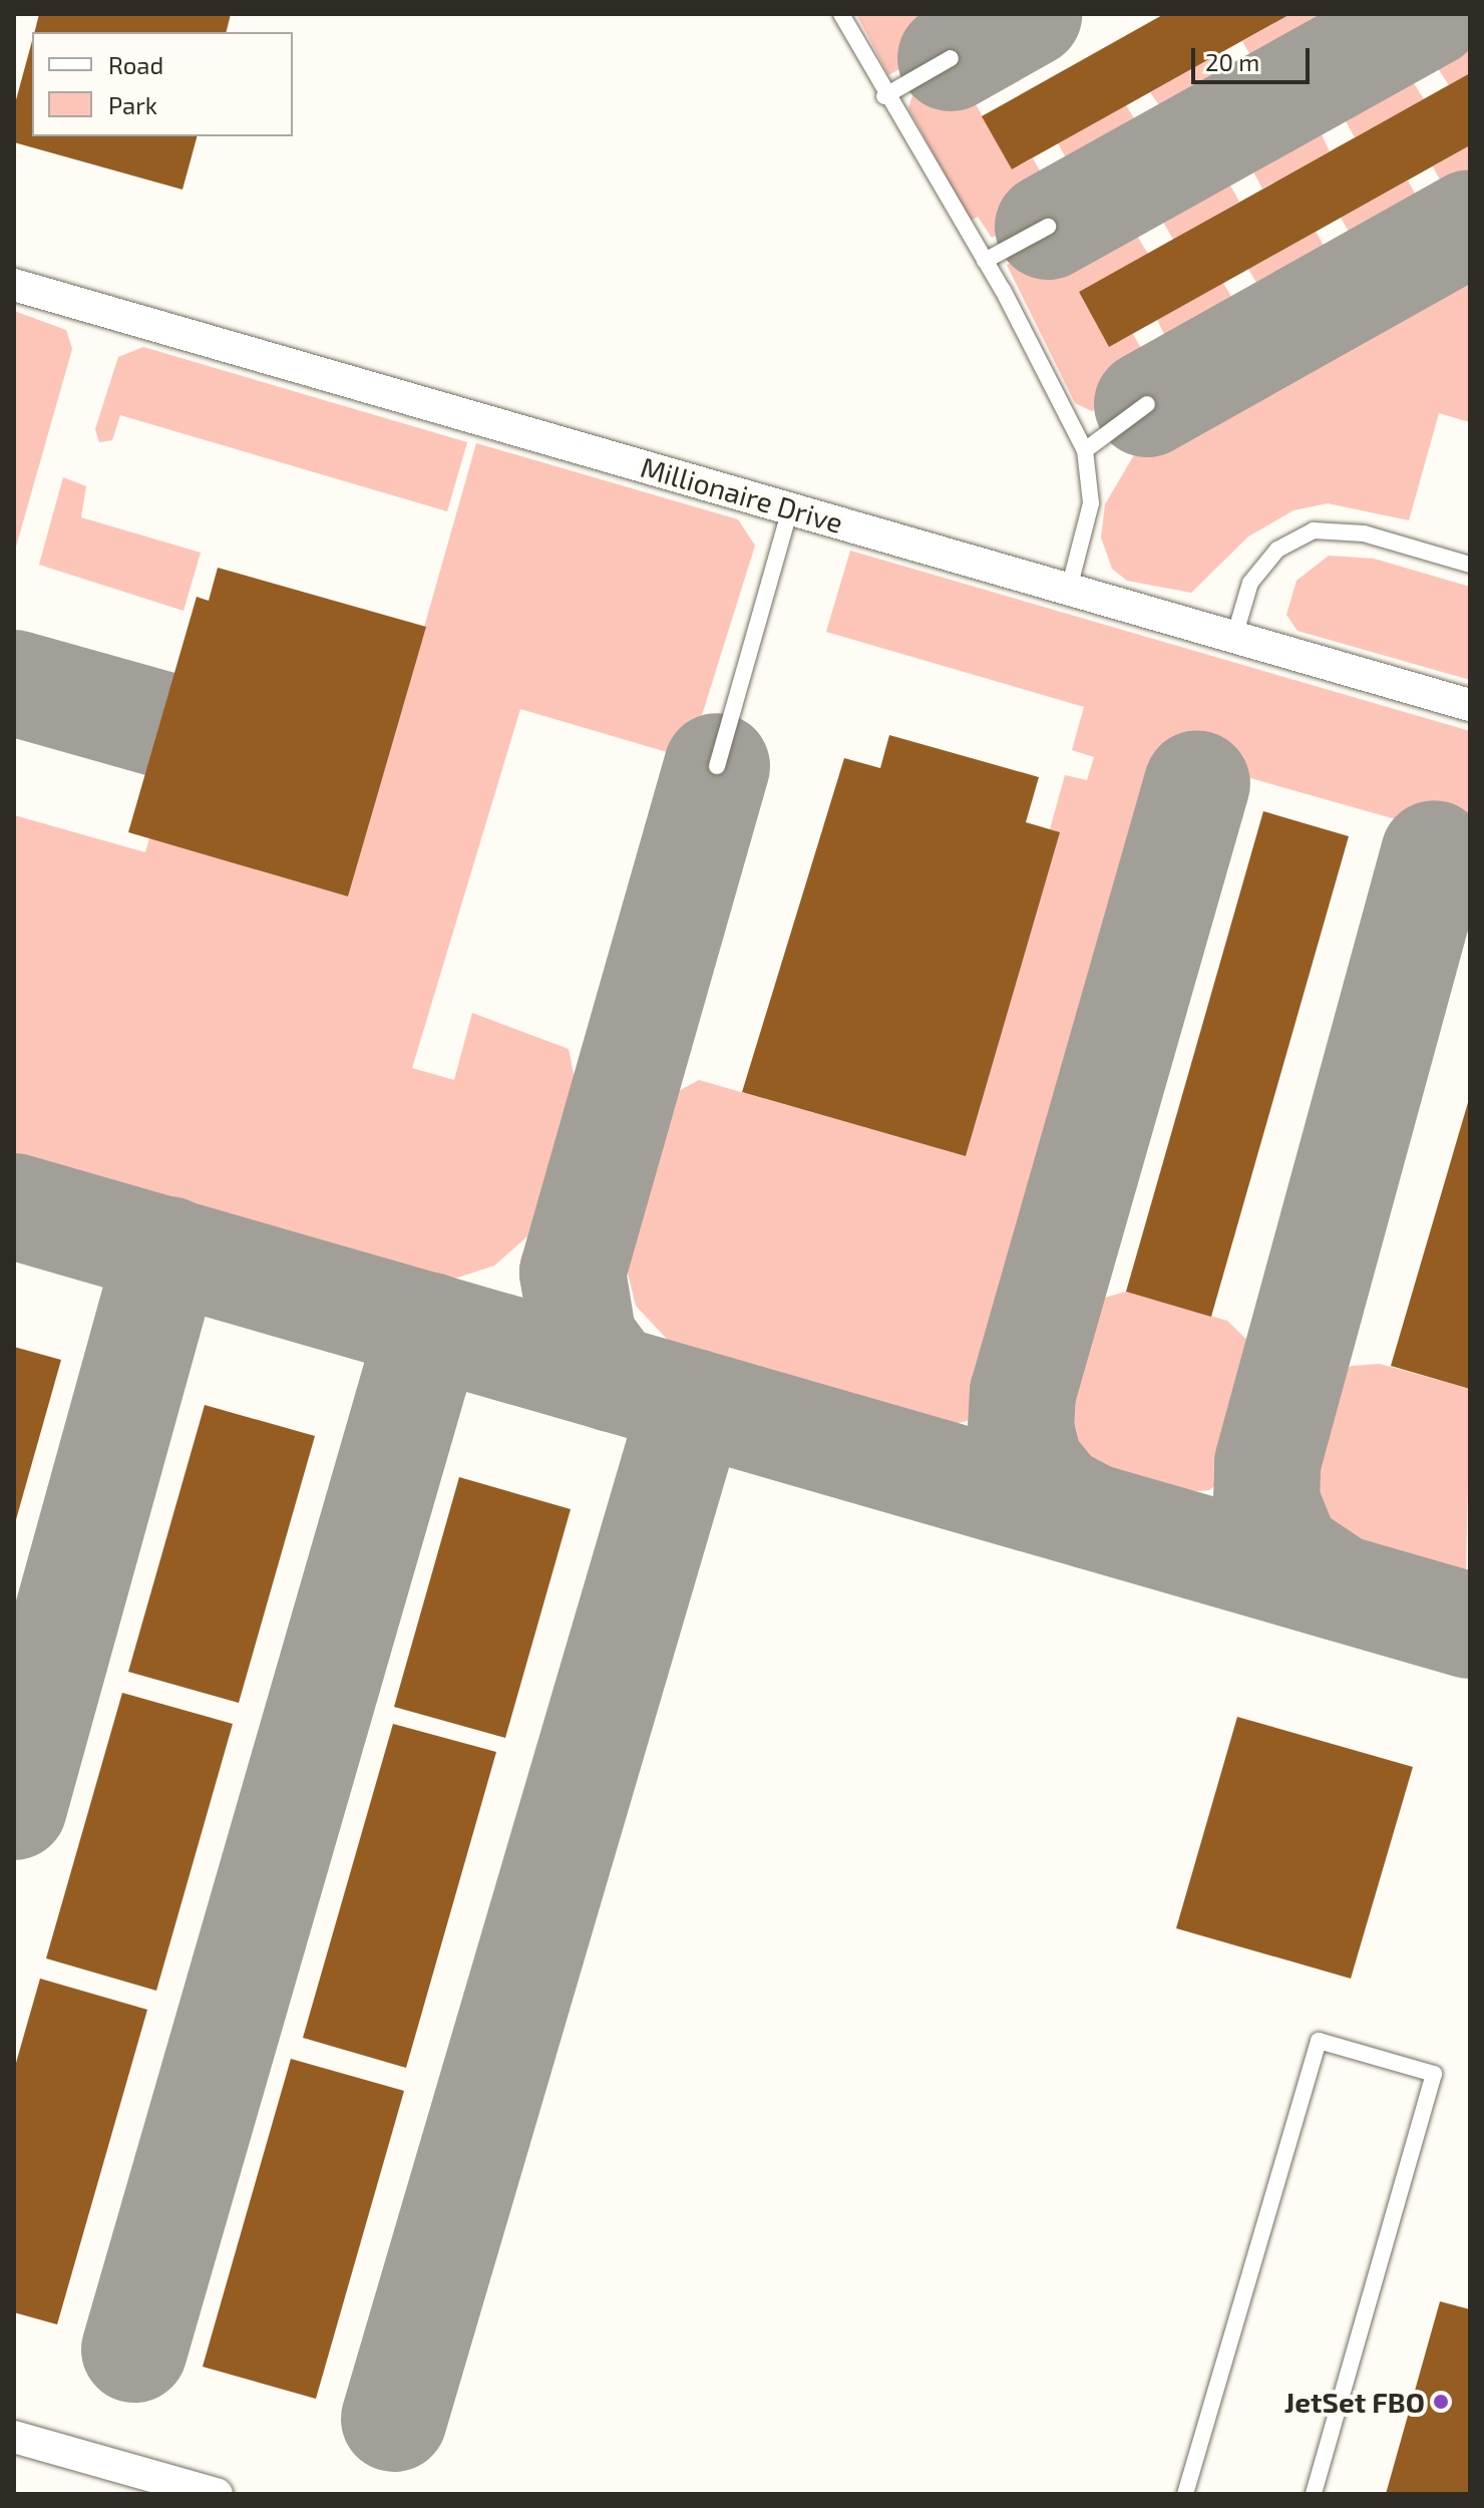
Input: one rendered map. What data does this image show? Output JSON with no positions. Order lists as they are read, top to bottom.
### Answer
{
  "streets": {
    "street": ["Millionaire Drive"]
  },
  "places": ["JetSet FBO"],
  "legend": ["Road", "Park"],
  "scale_bar": "20 m"
}
